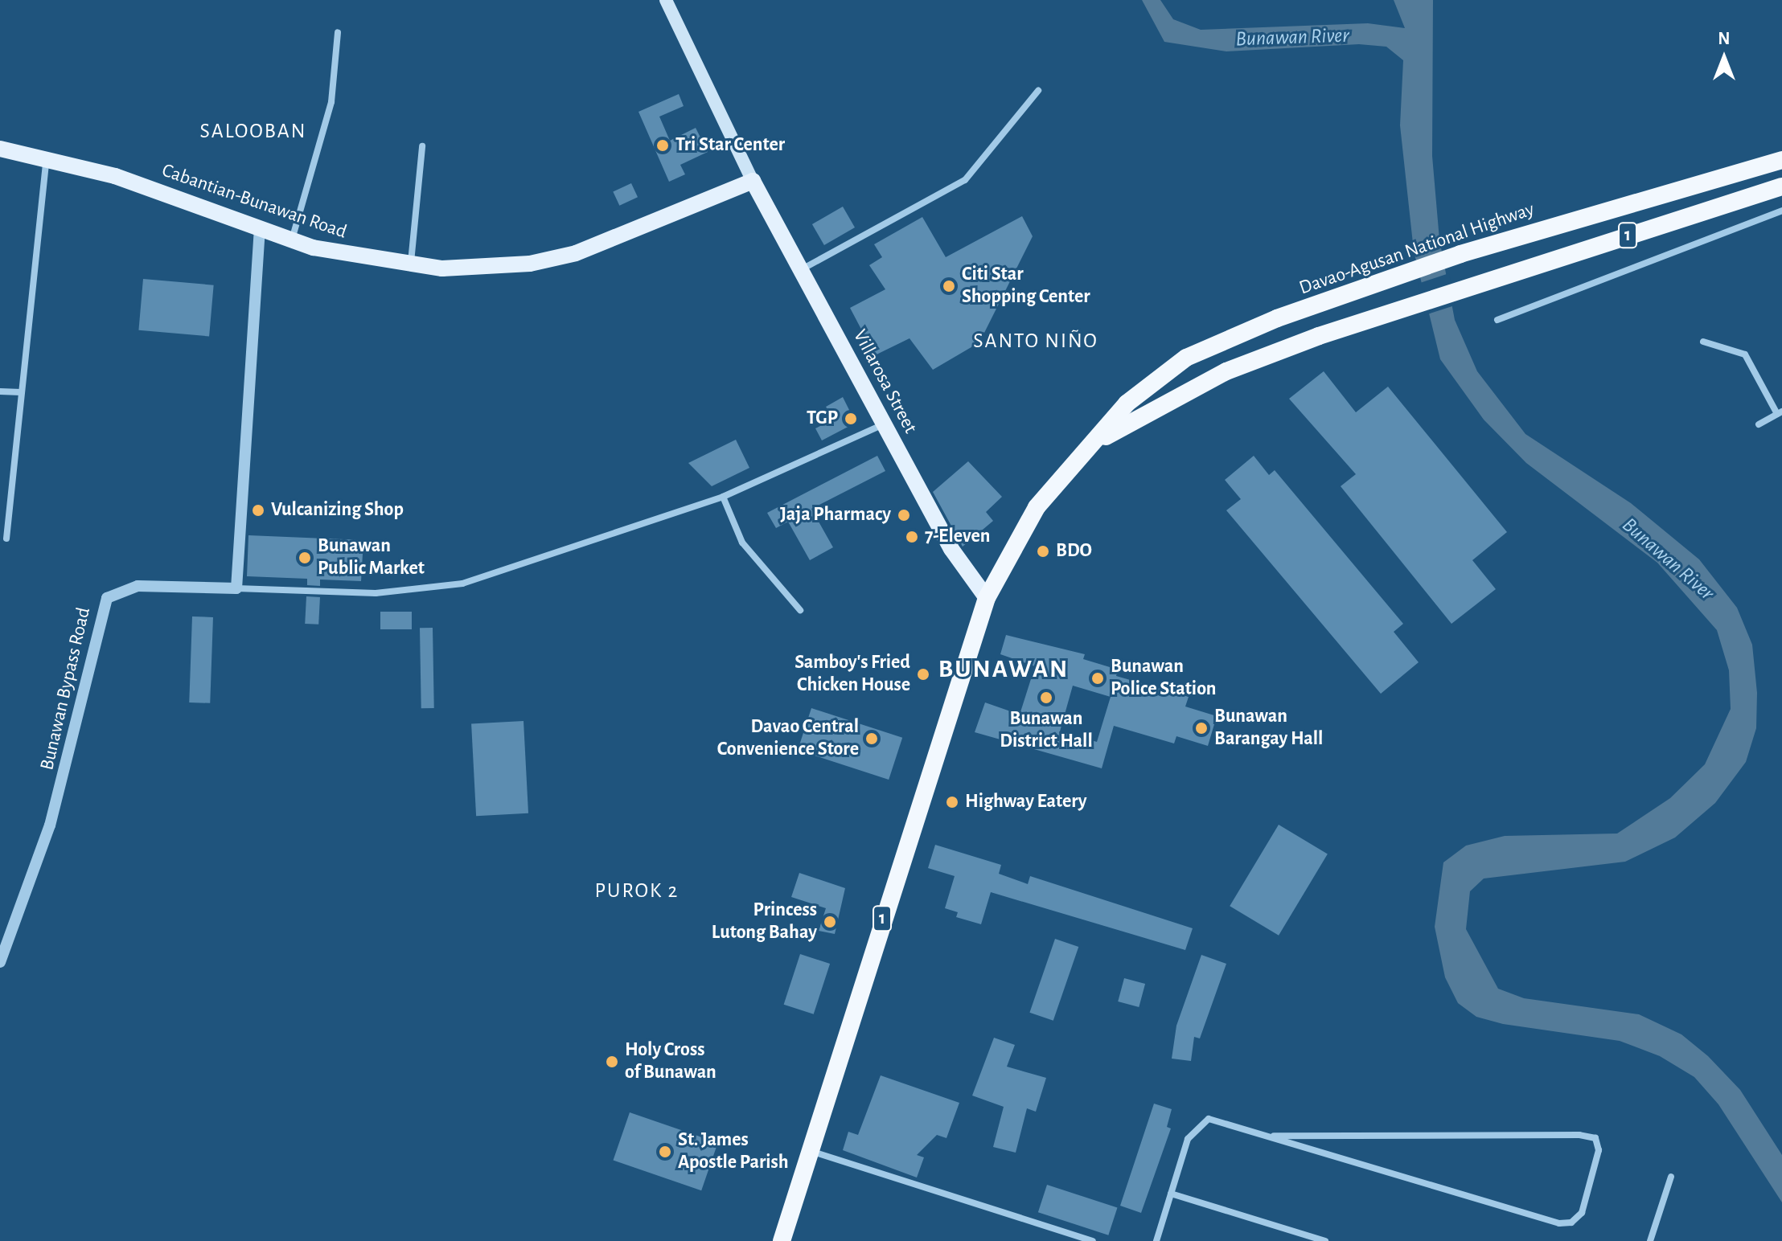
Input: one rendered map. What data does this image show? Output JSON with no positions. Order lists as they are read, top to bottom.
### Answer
{
  "streets": {
    "highway": ["1", "Davao-Agusan National Highway"],
    "main road": ["Cabantian-Bunawan Road", "Villarosa Street"],
    "street": ["Bunawan Bypass Road"]
  },
  "crossings": [
    ["Cabantian-Bunawan Road", "Villarosa Street"],
    ["Davao-Agusan National Highway", "Villarosa Street"]
  ],
  "districts": [
    "SALOOBAN",
    "SANTO NIÑO",
    "BUNAWAN",
    "PUROK 2"
  ],
  "water": ["Bunawan River"],
  "places": [
    "Tri Star Center",
    "Citi Star Shopping Center",
    "TGP",
    "Vulcanizing Shop",
    "Jaja Pharmacy",
    "7-Eleven",
    "BDO",
    "Bunawan Public Market",
    "Samboy's Fried Chicken House",
    "Bunawan Police Station",
    "Bunawan District Hall",
    "Bunawan Barangay Hall",
    "Davao Central Convenience Store",
    "Highway Eatery",
    "Princess Lutong Bahay",
    "Holy Cross of Bunawan",
    "St. James Apostle Parish"
  ],
  "north": "top"
}
